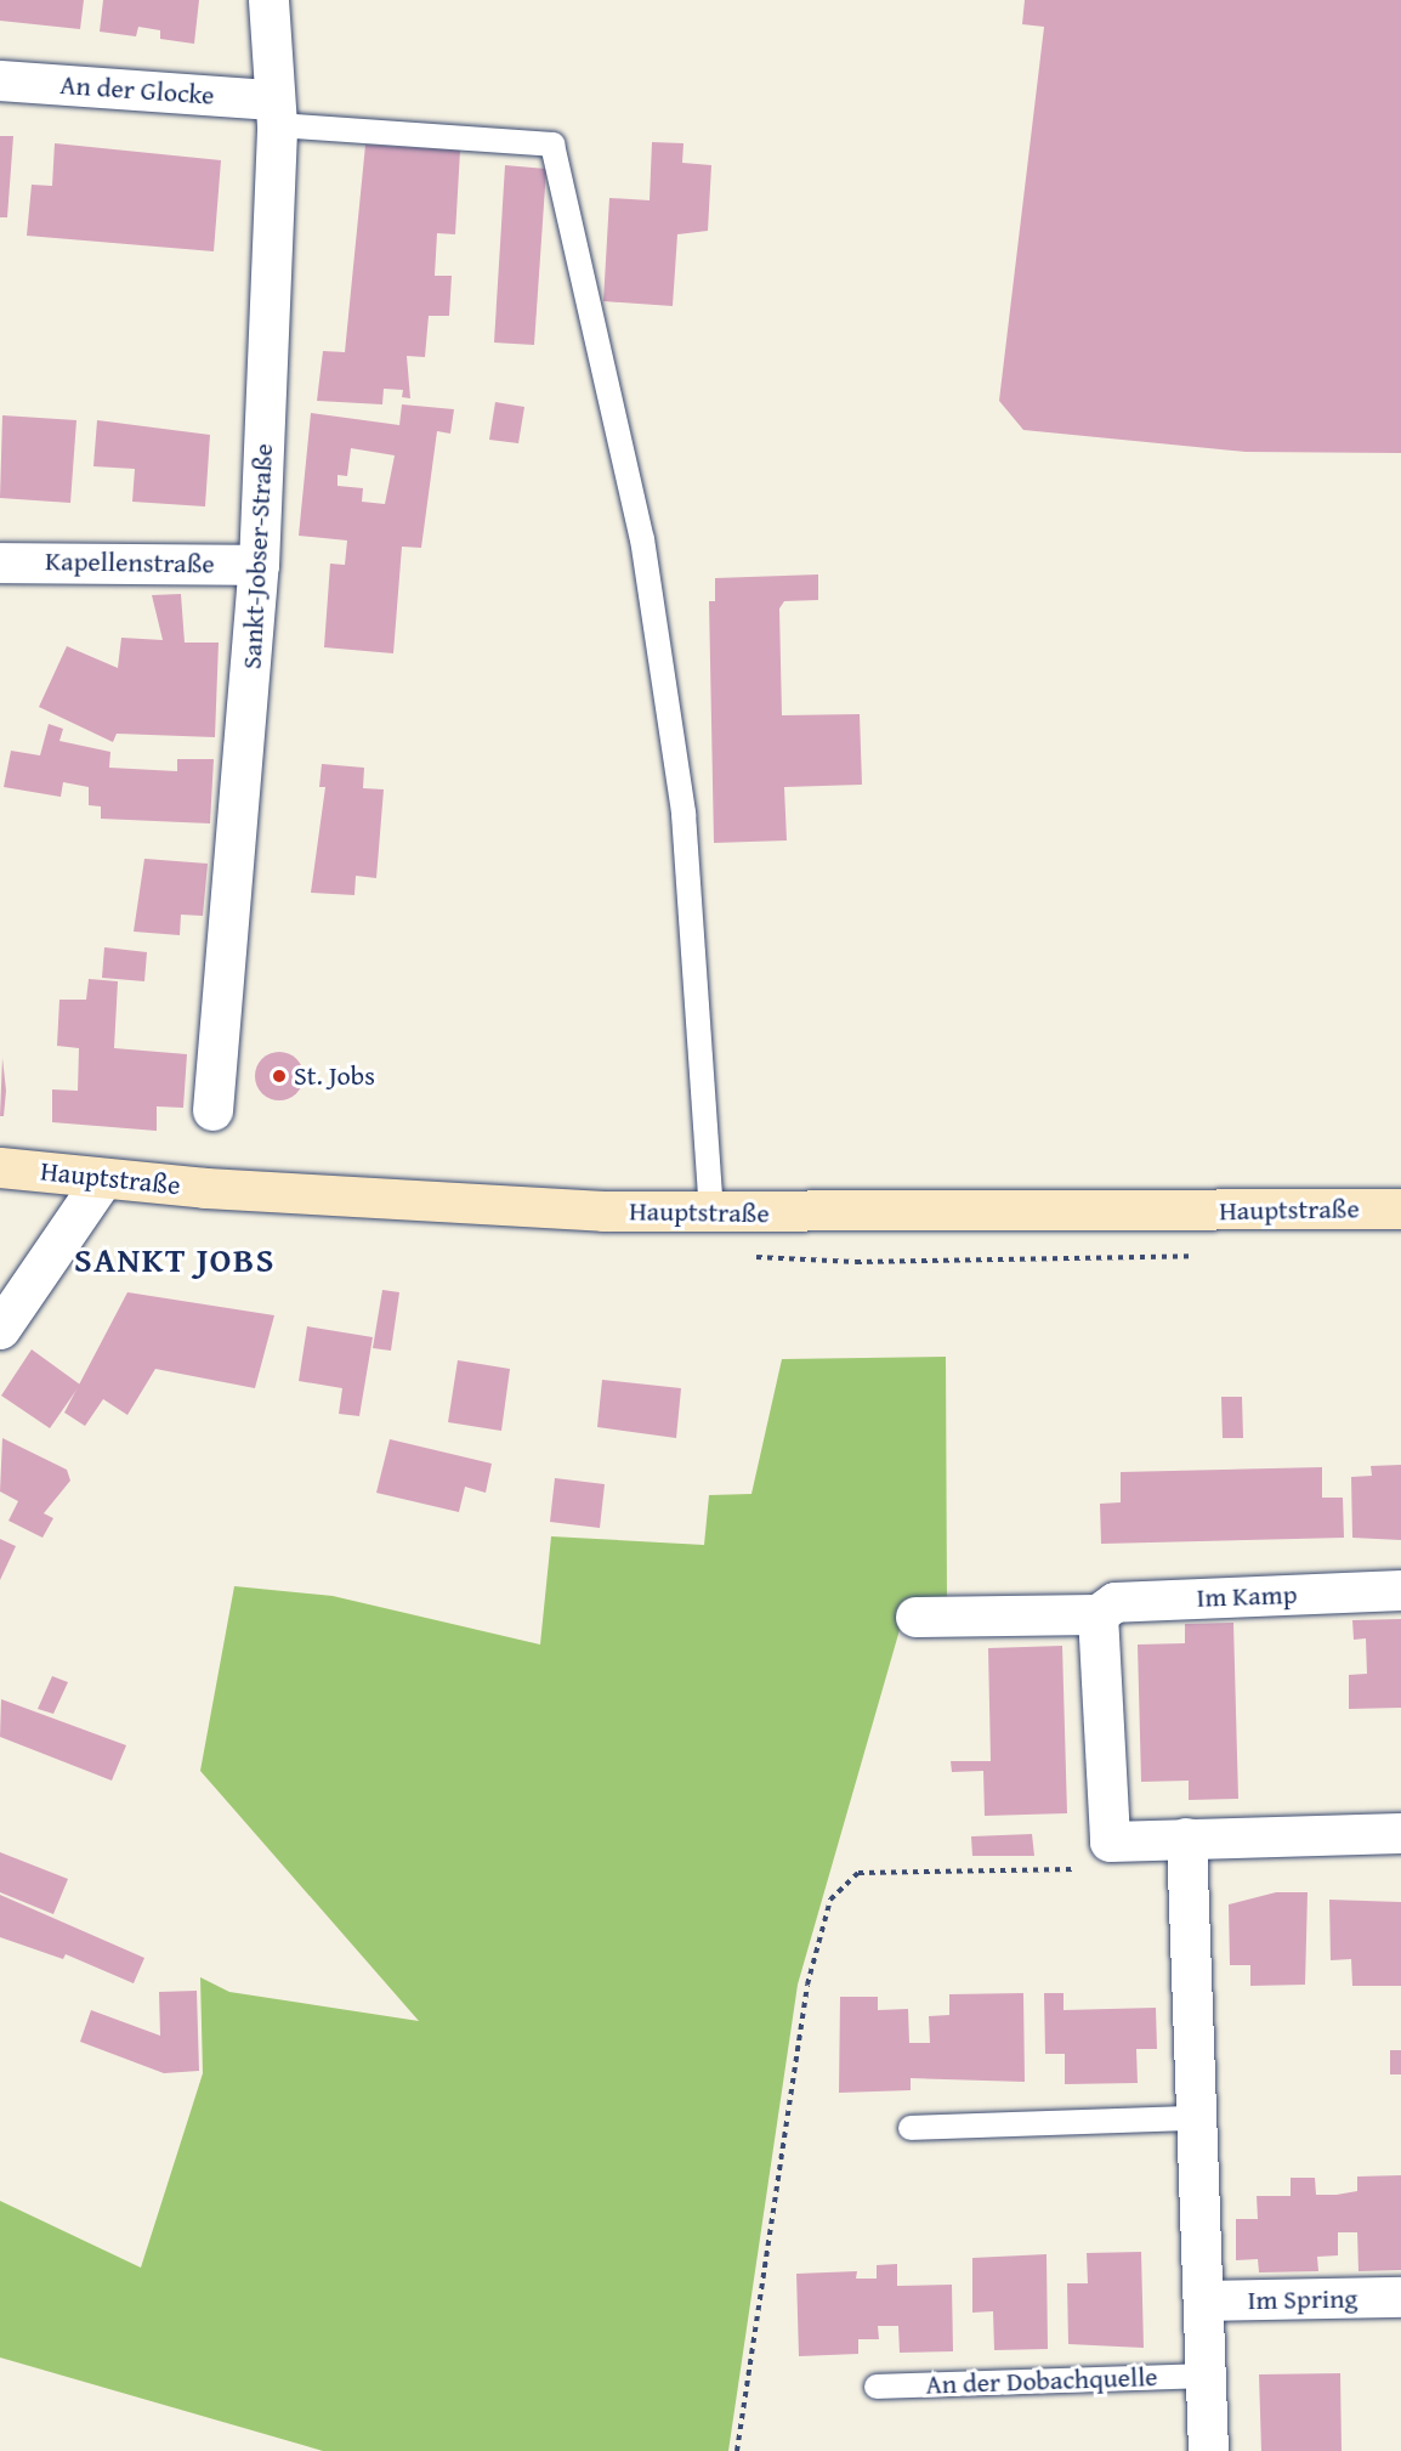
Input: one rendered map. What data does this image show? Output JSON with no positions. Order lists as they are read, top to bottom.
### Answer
{
  "streets": {
    "main road": ["Hauptstraße"],
    "street": [
      "An der Glocke",
      "Sankt-Jobser-Straße",
      "Kapellenstraße",
      "Im Kamp",
      "Im Spring"
    ],
    "lane": ["An der Dobachquelle"]
  },
  "crossings": [
    ["An der Glocke", "Sankt-Jobser-Straße"],
    ["Sankt-Jobser-Straße", "Kapellenstraße"]
  ],
  "districts": ["SANKT JOBS"],
  "places": ["St. Jobs"]
}
